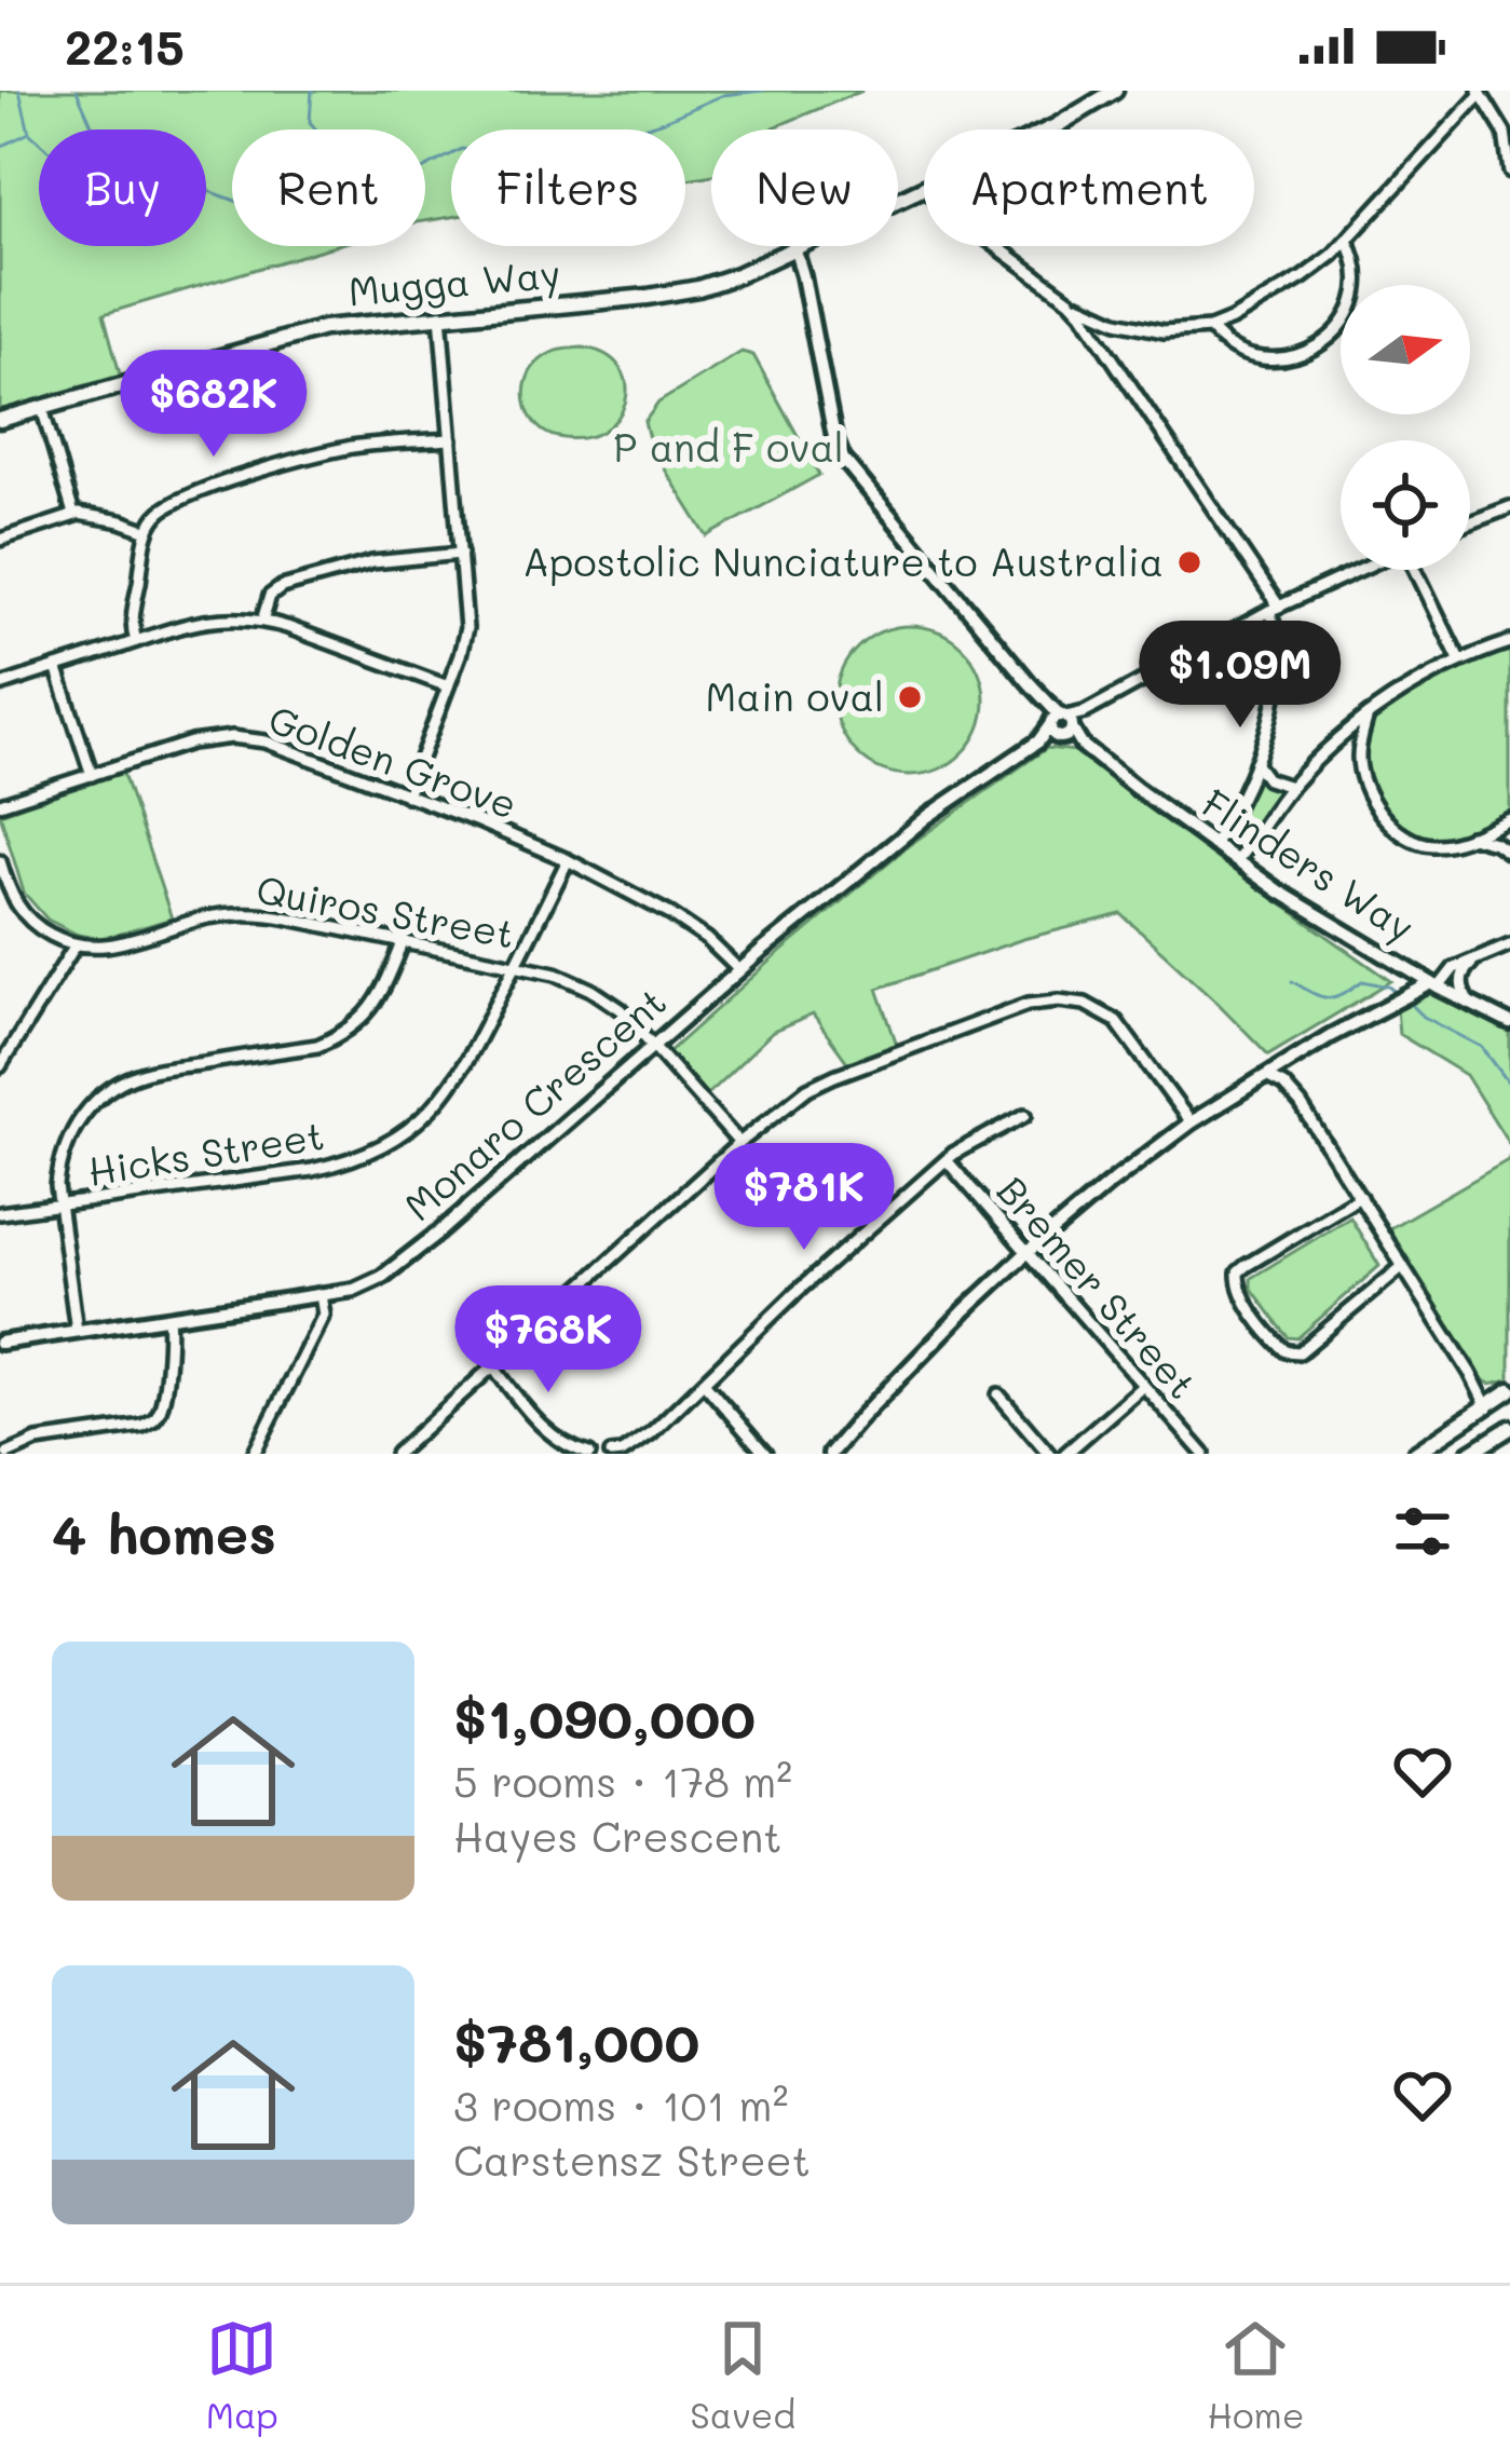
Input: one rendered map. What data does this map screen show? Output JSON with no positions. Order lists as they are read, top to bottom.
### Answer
{
  "streets": {
    "main road": ["Mugga Way"],
    "street": [
      "Golden Grove",
      "Flinders Way",
      "Quiros Street",
      "Monaro Crescent",
      "Hicks Street",
      "Bremer Street"
    ]
  },
  "crossings": [
    ["Mugga Way", "Flinders Way"],
    ["Golden Grove", "Monaro Crescent"],
    ["Golden Grove", "Hicks Street"],
    ["Flinders Way", "Monaro Crescent"],
    ["Quiros Street", "Monaro Crescent"],
    ["Quiros Street", "Hicks Street"]
  ],
  "parks": ["P and F oval"],
  "places": ["Apostolic Nunciature to Australia", "Main oval"],
  "north": "right",
  "page": {
    "status": "22:15",
    "chip": [
      "Buy",
      "Rent",
      "Filters",
      "New",
      "Apartment"
    ],
    "price": [
      "$682K",
      "$1.09M",
      "$781K",
      "$768K"
    ],
    "heading": "4 homes",
    "list": [
      {
        "name": "$1,090,000",
        "note": "5 rooms · 178 m² · Hayes Crescent"
      },
      {
        "name": "$781,000",
        "note": "3 rooms · 101 m² · Carstensz Street"
      }
    ],
    "tabs": ["Map", "Saved", "Home"]
  }
}
